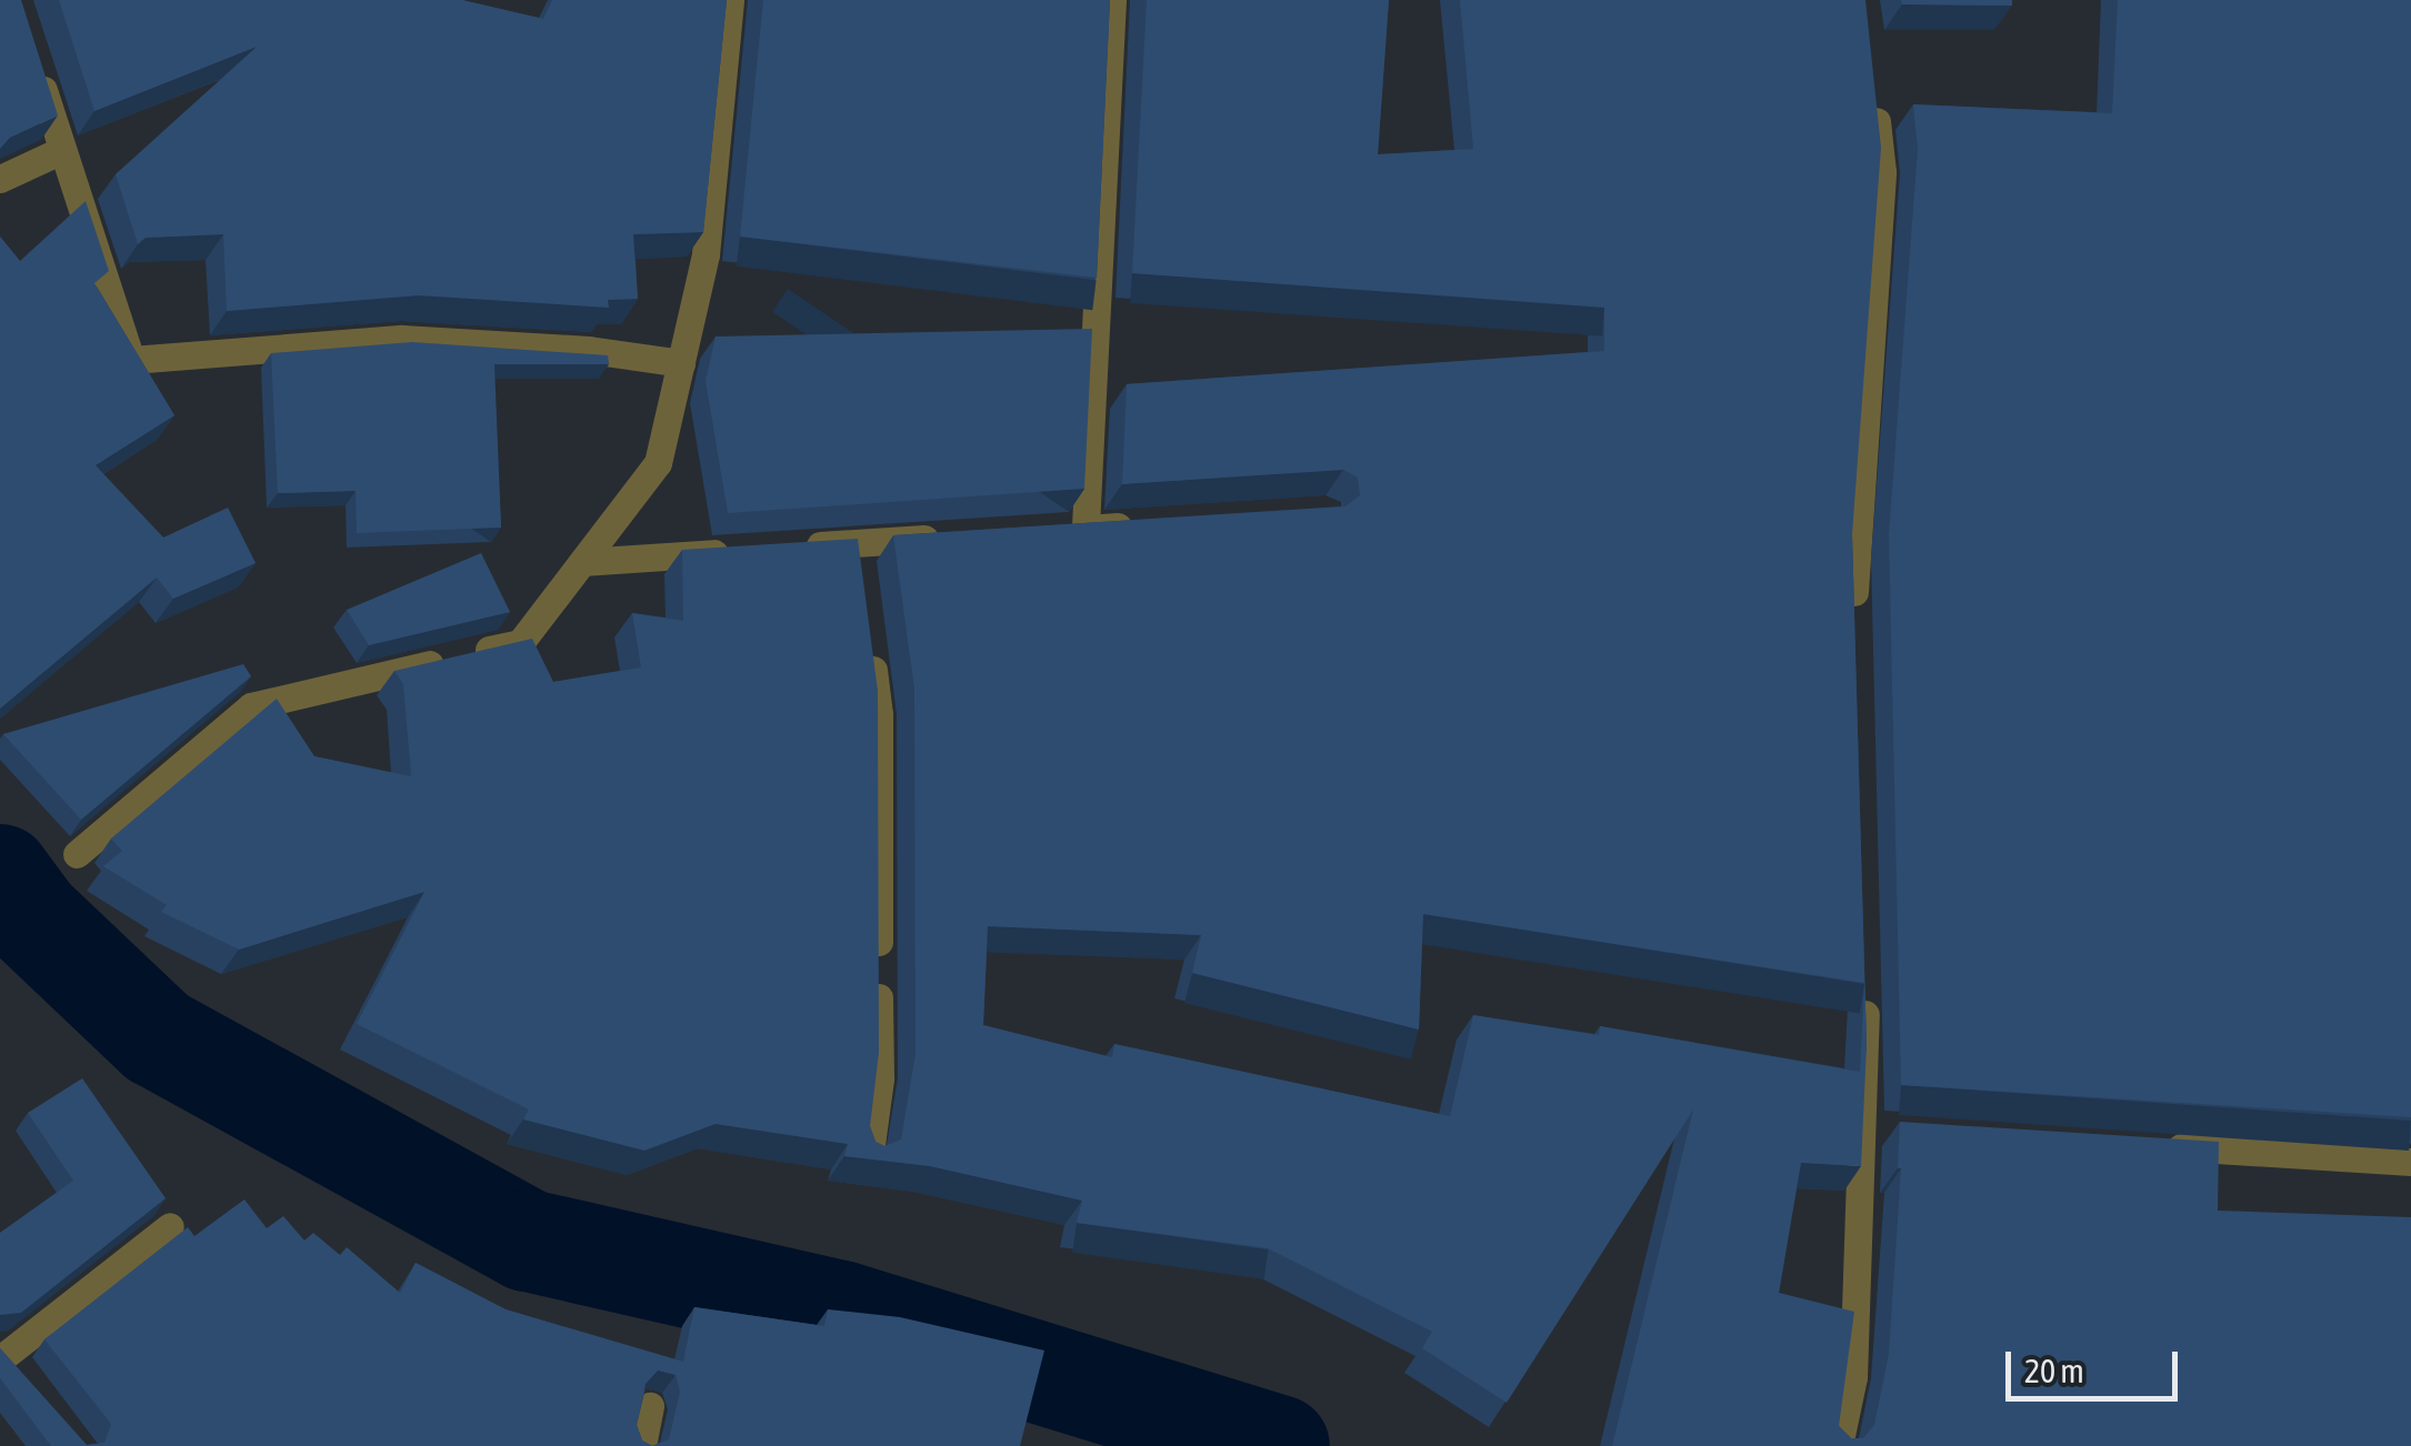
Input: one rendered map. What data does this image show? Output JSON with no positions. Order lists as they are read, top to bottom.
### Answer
{
  "scale_bar": "20 m"
}
